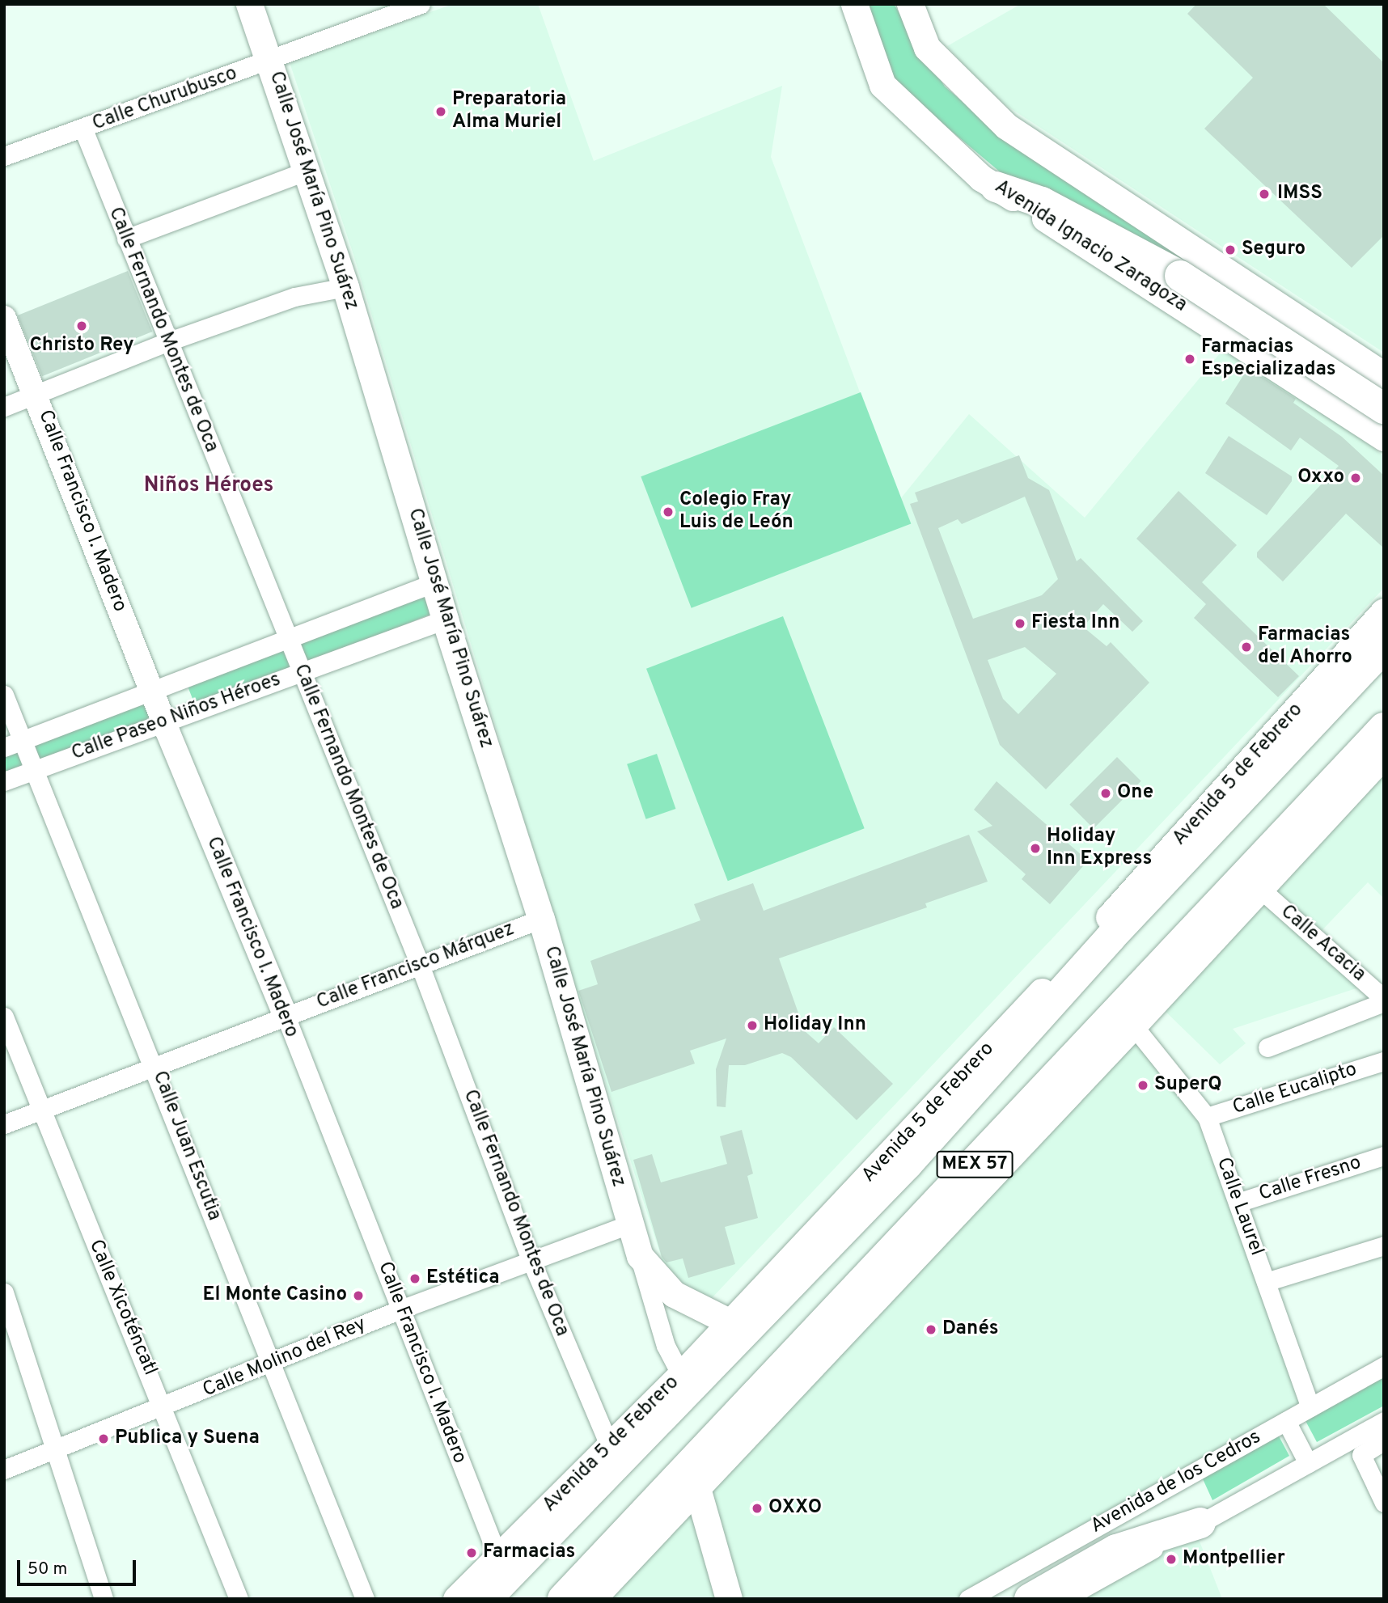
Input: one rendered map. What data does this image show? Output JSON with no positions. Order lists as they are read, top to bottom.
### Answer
{
  "streets": {
    "highway": ["Avenida 5 de Febrero", "MEX 57"],
    "main road": ["Calle José María Pino Suárez", "Avenida Ignacio Zaragoza"],
    "street": [
      "Calle Churubusco",
      "Calle Fernando Montes de Oca",
      "Calle Francisco I. Madero",
      "Calle Paseo Niños Héroes",
      "Calle Acacia",
      "Calle Francisco Márquez",
      "Calle Eucalipto",
      "Calle Juan Escutia",
      "Calle Fresno",
      "Calle Laurel",
      "Calle Xicoténcatl",
      "Calle Molino del Rey",
      "Avenida de los Cedros"
    ]
  },
  "crossings": [
    ["Calle Churubusco", "Calle José María Pino Suárez"],
    ["Calle Churubusco", "Calle Fernando Montes de Oca"],
    ["Calle José María Pino Suárez", "Calle Paseo Niños Héroes"],
    ["Calle José María Pino Suárez", "Avenida 5 de Febrero"],
    ["Calle José María Pino Suárez", "Calle Francisco Márquez"],
    ["Calle José María Pino Suárez", "Calle Molino del Rey"],
    ["Calle Fernando Montes de Oca", "Calle Paseo Niños Héroes"],
    ["Calle Fernando Montes de Oca", "Avenida 5 de Febrero"],
    ["Calle Fernando Montes de Oca", "Calle Francisco Márquez"],
    ["Calle Fernando Montes de Oca", "Calle Molino del Rey"],
    ["Calle Francisco I. Madero", "Calle Paseo Niños Héroes"],
    ["Calle Francisco I. Madero", "Avenida 5 de Febrero"],
    ["Calle Francisco I. Madero", "Calle Francisco Márquez"],
    ["Calle Francisco I. Madero", "Calle Molino del Rey"],
    ["Calle Paseo Niños Héroes", "Calle Juan Escutia"],
    ["Calle Francisco Márquez", "Calle Juan Escutia"],
    ["Calle Francisco Márquez", "Calle Xicoténcatl"],
    ["Calle Eucalipto", "Calle Laurel"],
    ["Calle Juan Escutia", "Calle Molino del Rey"],
    ["Calle Fresno", "Calle Laurel"],
    ["Calle Laurel", "Avenida de los Cedros"],
    ["Calle Xicoténcatl", "Calle Molino del Rey"]
  ],
  "districts": ["Niños Héroes"],
  "places": [
    "Preparatoria Alma Muriel",
    "IMSS",
    "Seguro",
    "Christo Rey",
    "Farmacias Especializadas",
    "Oxxo",
    "Colegio Fray Luis de León",
    "Fiesta Inn",
    "Farmacias del Ahorro",
    "One",
    "Holiday Inn Express",
    "Holiday Inn",
    "SuperQ",
    "Estética",
    "El Monte Casino",
    "Danés",
    "Publica y Suena",
    "OXXO",
    "Farmacias",
    "Montpellier"
  ],
  "scale_bar": "50 m"
}
